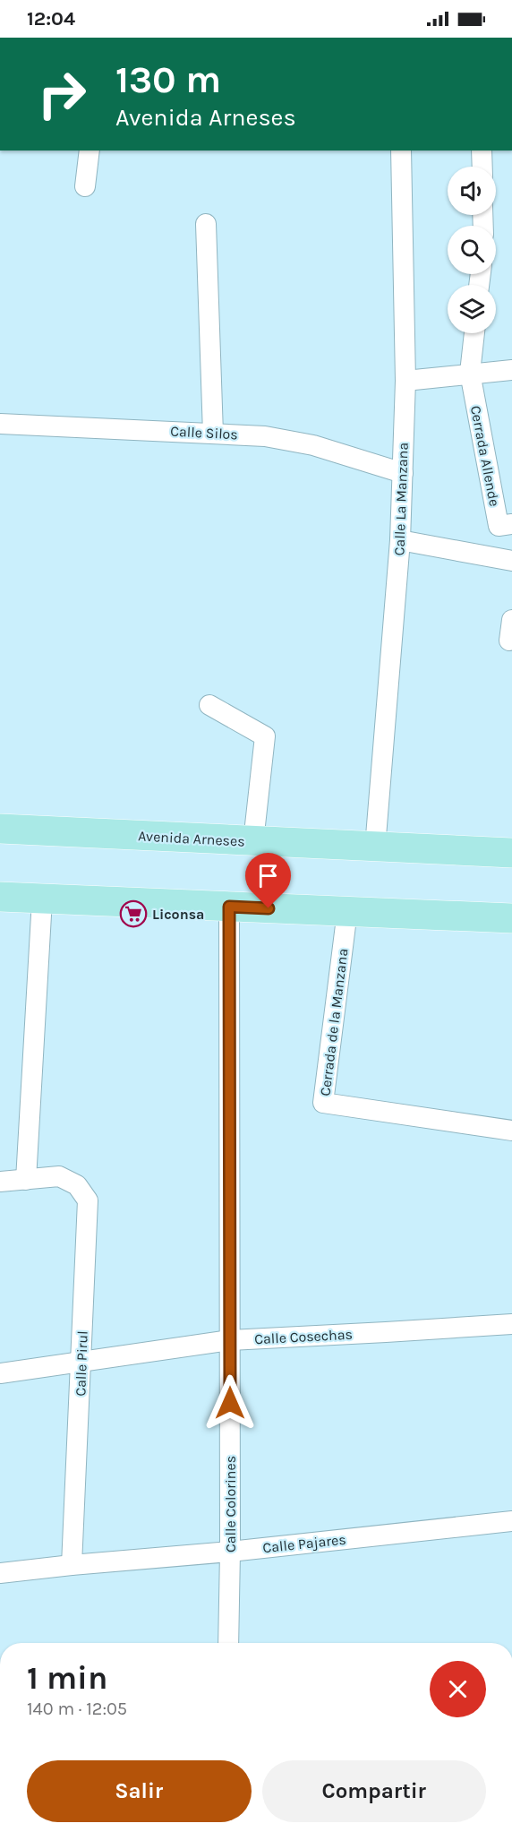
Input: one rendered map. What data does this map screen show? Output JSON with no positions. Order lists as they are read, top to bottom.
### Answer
{
  "streets": {
    "main road": ["Avenida Arneses"],
    "street": [
      "Calle Silos",
      "Cerrada Allende",
      "Calle La Manzana",
      "Cerrada de la Manzana",
      "Calle Cosechas",
      "Calle Pirul",
      "Calle Colorines",
      "Calle Pajares"
    ]
  },
  "crossings": [
    ["Calle Silos", "Calle La Manzana"],
    ["Calle La Manzana", "Avenida Arneses"],
    ["Calle Cosechas", "Calle Pirul"],
    ["Calle Cosechas", "Calle Colorines"],
    ["Calle Pirul", "Calle Pajares"],
    ["Calle Colorines", "Calle Pajares"]
  ],
  "places": {
    "supermarket": ["Liconsa"]
  },
  "page": {
    "status": "12:04",
    "turn": ["130 m", "Avenida Arneses"],
    "heading": ["1 min", "140 m · 12:05"],
    "buttons": ["Salir", "Compartir"]
  }
}
